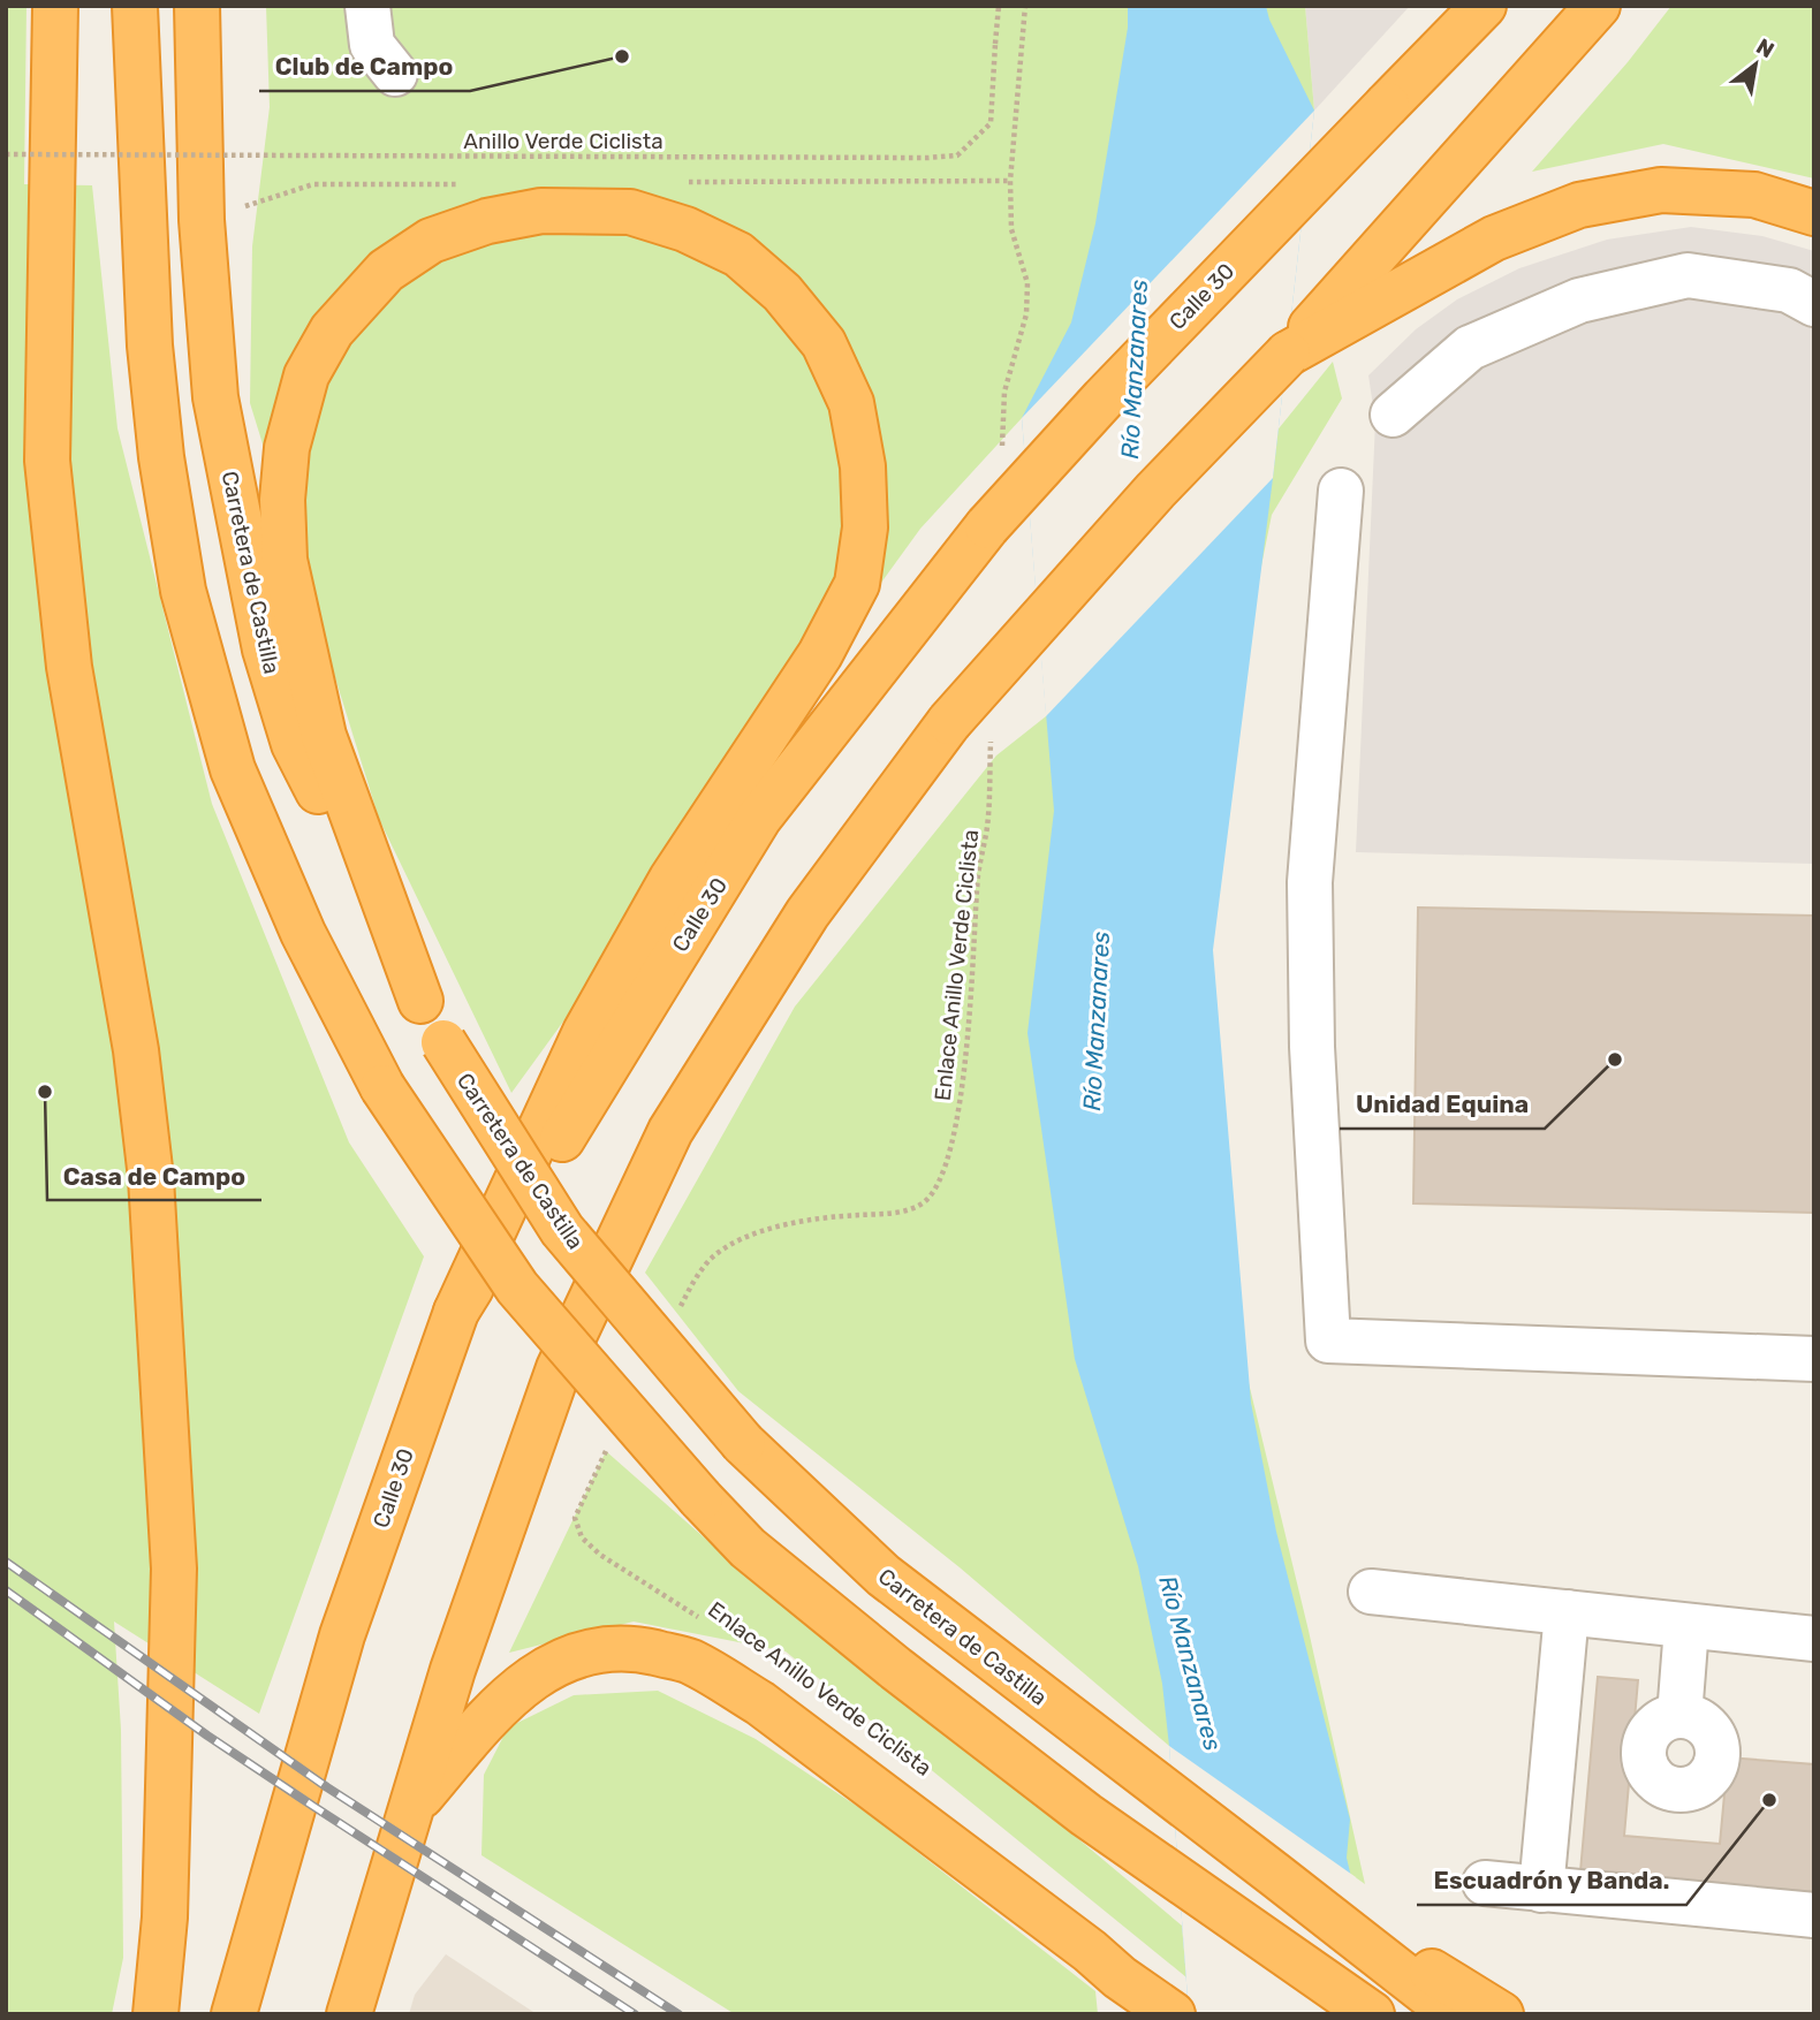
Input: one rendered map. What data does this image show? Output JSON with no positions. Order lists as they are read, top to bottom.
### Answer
{
  "streets": {
    "highway": ["Calle 30", "Carretera de Castilla"],
    "path": ["Anillo Verde Ciclista", "Enlace Anillo Verde Ciclista"]
  },
  "water": ["Río Manzanares"],
  "places": [
    "Club de Campo",
    "Unidad Equina",
    "Casa de Campo",
    "Escuadrón y Banda."
  ],
  "north": "top right"
}
